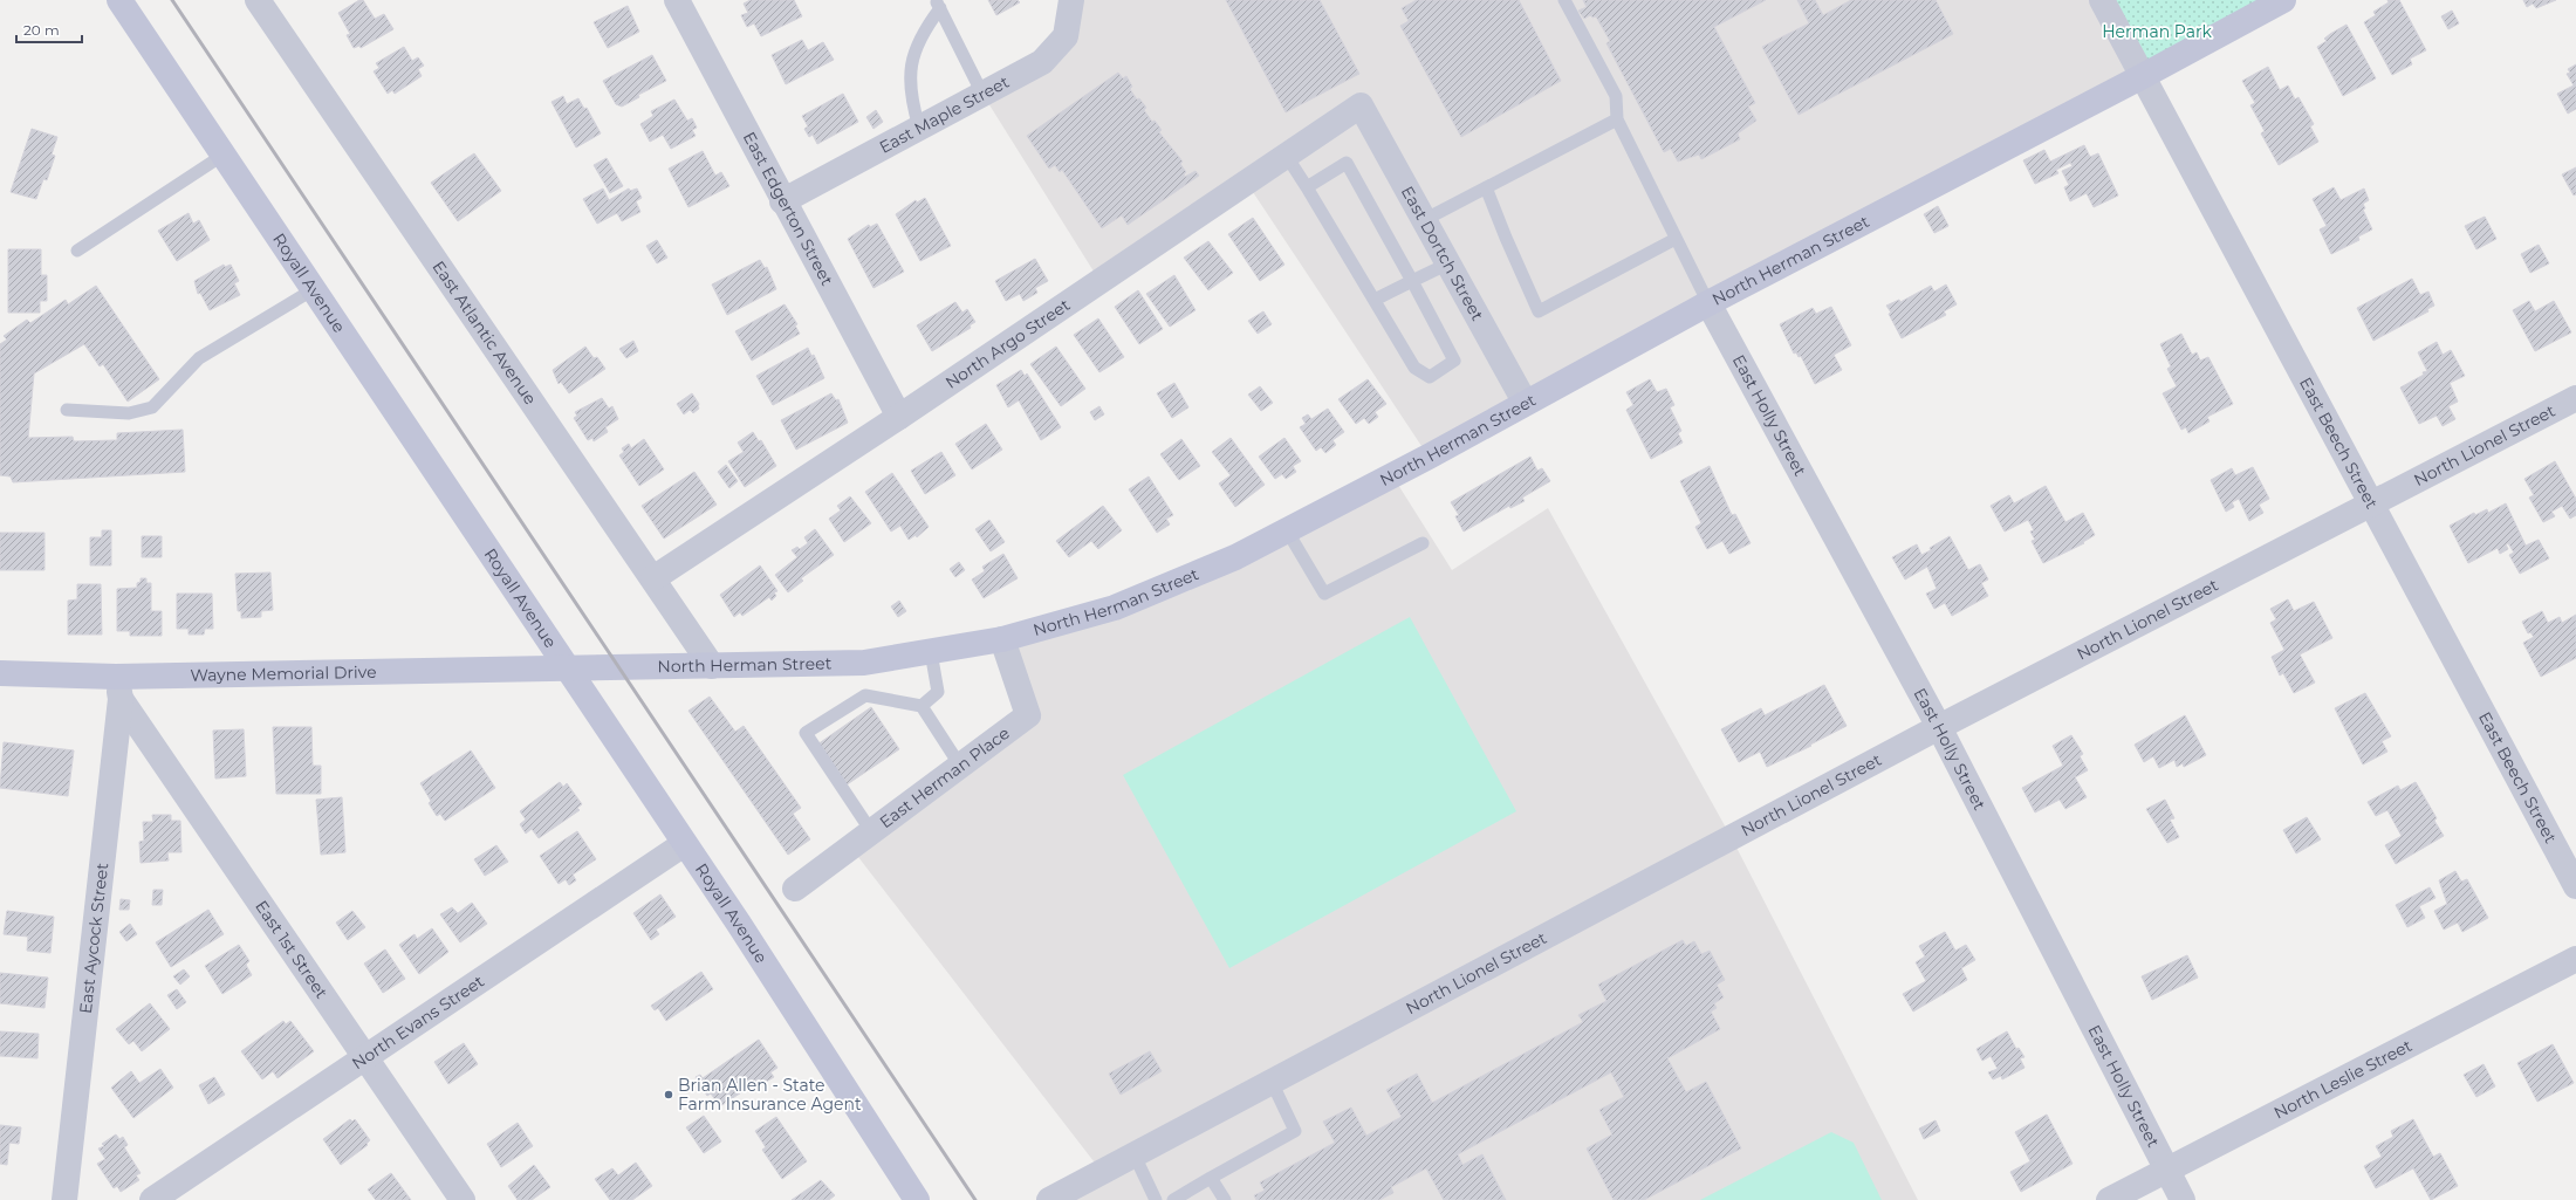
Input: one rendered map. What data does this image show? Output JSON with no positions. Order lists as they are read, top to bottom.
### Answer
{
  "streets": {
    "main road": ["North Herman Street", "Royall Avenue", "Wayne Memorial Drive"],
    "street": [
      "East Maple Street",
      "East Edgerton Street",
      "East Dortch Street",
      "East Atlantic Avenue",
      "North Argo Street",
      "East Holly Street",
      "East Beech Street",
      "North Lionel Street",
      "East Herman Place",
      "East Aycock Street",
      "East 1st Street",
      "North Evans Street",
      "North Leslie Street"
    ]
  },
  "crossings": [
    ["East Maple Street", "East Edgerton Street"],
    ["East Edgerton Street", "North Argo Street"],
    ["East Dortch Street", "North Herman Street"],
    ["East Dortch Street", "North Argo Street"],
    ["North Herman Street", "Royall Avenue"],
    ["North Herman Street", "East Atlantic Avenue"],
    ["North Herman Street", "East Holly Street"],
    ["North Herman Street", "East Beech Street"],
    ["North Herman Street", "Wayne Memorial Drive"],
    ["North Herman Street", "East Herman Place"],
    ["Royall Avenue", "Wayne Memorial Drive"],
    ["Royall Avenue", "North Evans Street"],
    ["East Atlantic Avenue", "North Argo Street"],
    ["East Holly Street", "North Lionel Street"],
    ["East Holly Street", "North Leslie Street"],
    ["East Beech Street", "North Lionel Street"],
    ["Wayne Memorial Drive", "East Aycock Street"],
    ["Wayne Memorial Drive", "East 1st Street"],
    ["East Aycock Street", "East 1st Street"],
    ["East 1st Street", "North Evans Street"]
  ],
  "parks": ["Herman Park"],
  "places": ["Brian Allen - State Farm Insurance Agent"],
  "scale_bar": "20 m"
}
